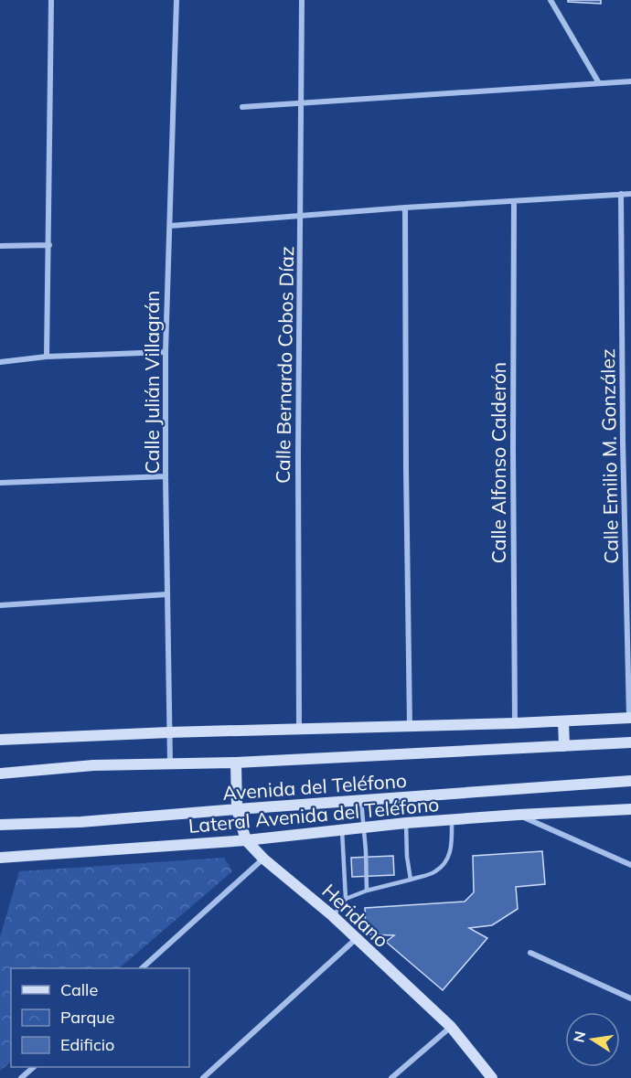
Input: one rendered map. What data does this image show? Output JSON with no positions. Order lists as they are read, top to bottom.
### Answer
{
  "streets": {
    "street": [
      "Calle Bernardo Cobos Díaz",
      "Calle Julián Villagrán",
      "Calle Emilio M. González",
      "Calle Alfonso Calderón",
      "Avenida del Teléfono",
      "Lateral Avenida del Teléfono",
      "Heridano"
    ]
  },
  "crossings": [
    ["Calle Julián Villagrán", "Avenida del Teléfono"],
    ["Avenida del Teléfono", "Heridano"],
    ["Lateral Avenida del Teléfono", "Heridano"]
  ],
  "legend": ["Calle", "Parque", "Edificio"],
  "north": "left"
}
